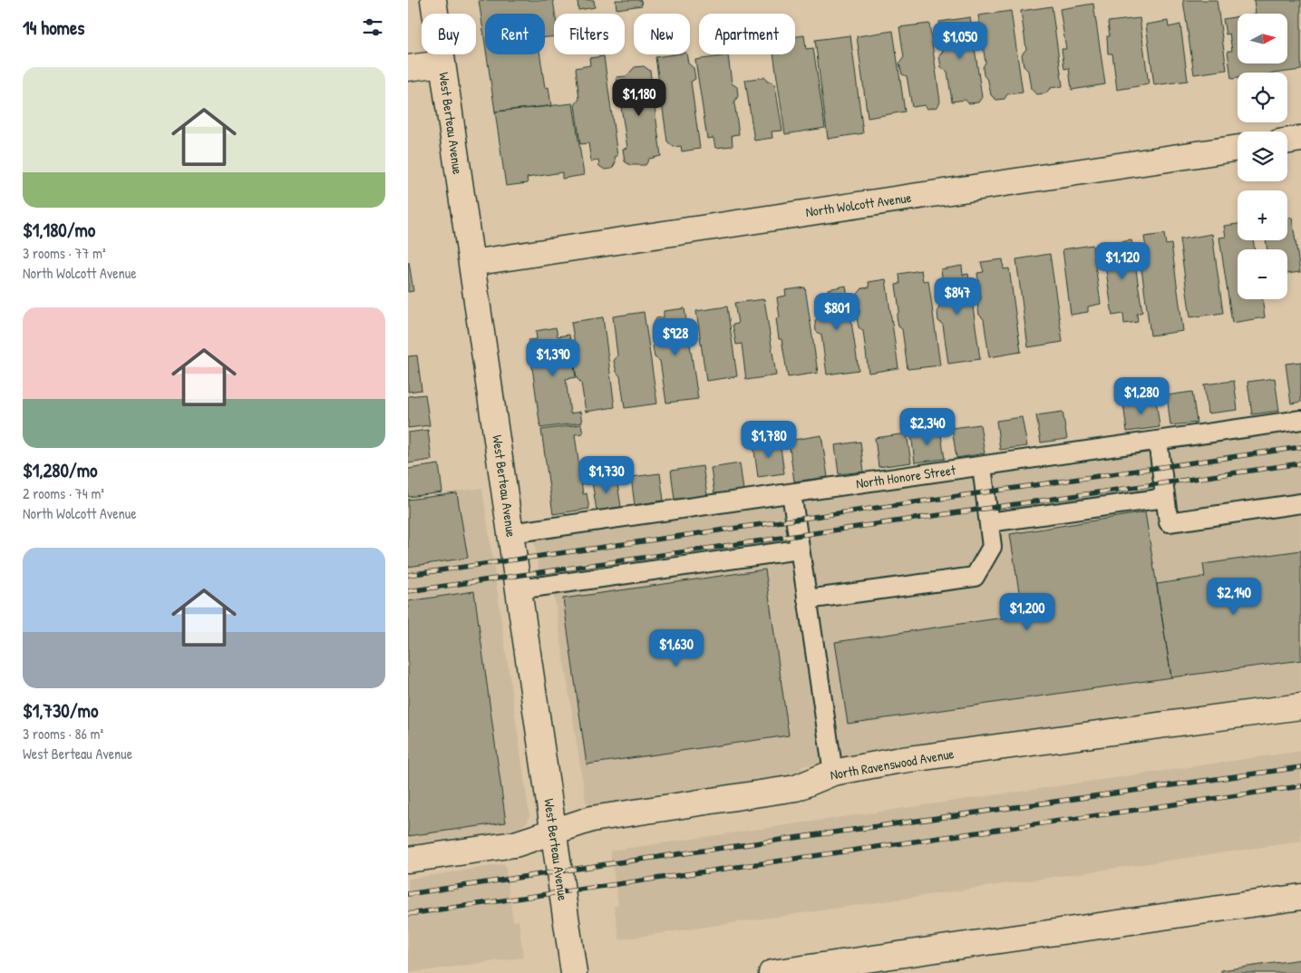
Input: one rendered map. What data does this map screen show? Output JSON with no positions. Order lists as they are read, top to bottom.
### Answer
{
  "streets": {
    "street": ["West Berteau Avenue", "North Wolcott Avenue", "North Ravenswood Avenue"],
    "lane": ["North Honore Street"]
  },
  "crossings": [
    ["West Berteau Avenue", "North Wolcott Avenue"],
    ["West Berteau Avenue", "North Honore Street"],
    ["West Berteau Avenue", "North Ravenswood Avenue"]
  ],
  "north": "right",
  "page": {
    "heading": "14 homes",
    "map_buttons": ["+", "−"],
    "chip": [
      "Buy",
      "Rent",
      "Filters",
      "New",
      "Apartment"
    ],
    "price": [
      "$1,050",
      "$1,180",
      "$1,120",
      "$847",
      "$801",
      "$928",
      "$1,390",
      "$1,280",
      "$2,340",
      "$1,780",
      "$1,730",
      "$2,140",
      "$1,200",
      "$1,630"
    ],
    "list": [
      {
        "name": "$1,180/mo",
        "note": "3 rooms · 77 m² · North Wolcott Avenue"
      },
      {
        "name": "$1,280/mo",
        "note": "2 rooms · 74 m² · North Wolcott Avenue"
      },
      {
        "name": "$1,730/mo",
        "note": "3 rooms · 86 m² · West Berteau Avenue"
      }
    ]
  }
}
